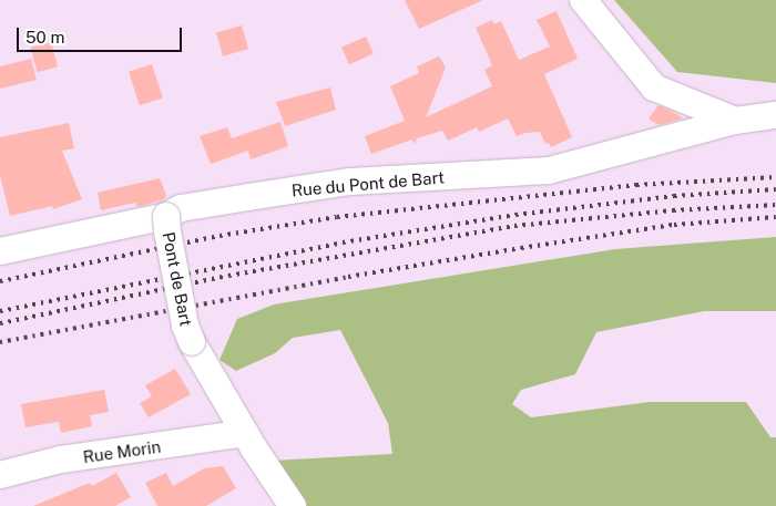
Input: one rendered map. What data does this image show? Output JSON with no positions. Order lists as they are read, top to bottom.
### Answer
{
  "streets": {
    "street": ["Rue du Pont de Bart", "Pont de Bart", "Rue Morin"]
  },
  "crossings": [
    ["Rue du Pont de Bart", "Pont de Bart"],
    ["Pont de Bart", "Rue Morin"]
  ],
  "scale_bar": "50 m"
}
